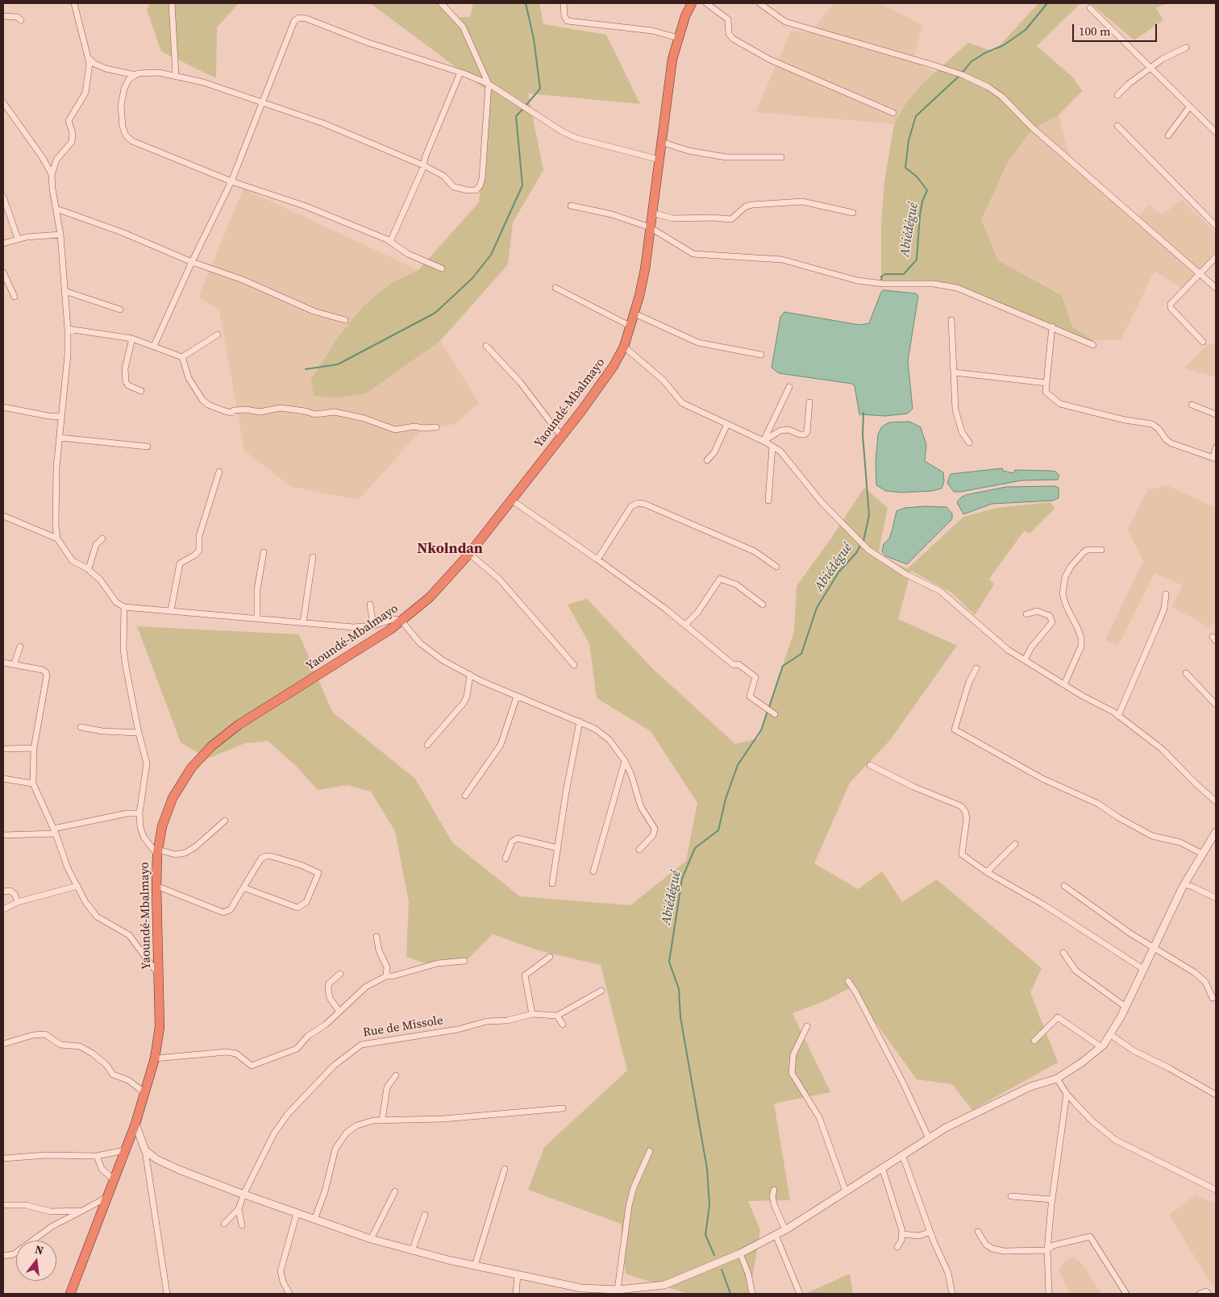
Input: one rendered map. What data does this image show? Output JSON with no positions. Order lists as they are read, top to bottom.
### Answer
{
  "streets": {
    "highway": ["Yaoundé-Mbalmayo"],
    "street": ["Rue de Missole"]
  },
  "districts": ["Nkolndan"],
  "water": ["Abiédégué"],
  "scale_bar": "100 m",
  "north": "top"
}
